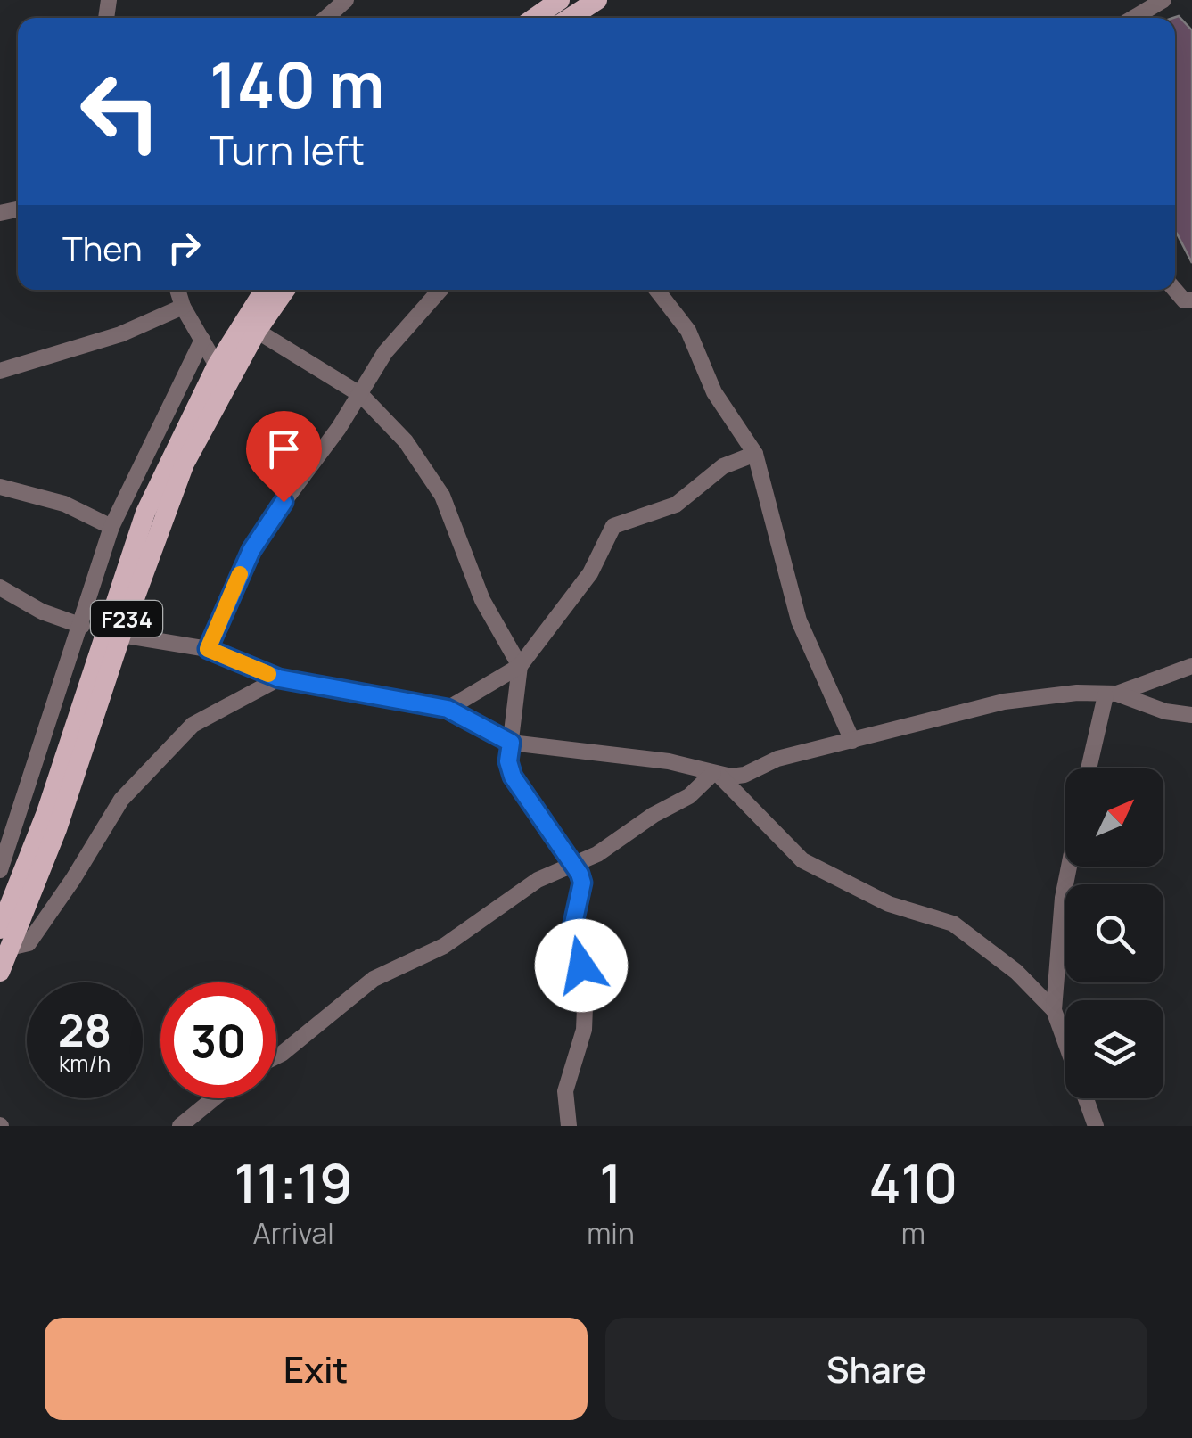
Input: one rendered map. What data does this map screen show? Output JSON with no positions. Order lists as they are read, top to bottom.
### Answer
{
  "streets": {
    "main road": ["F234"]
  },
  "north": "top right",
  "page": {
    "turn": ["140 m", "Turn left"],
    "then": "Then",
    "speed": "28 km/h",
    "limit": "30",
    "eta": [
      "11:19",
      "Arrival",
      "1",
      "min",
      "410",
      "m"
    ],
    "buttons": ["Exit", "Share"]
  }
}
